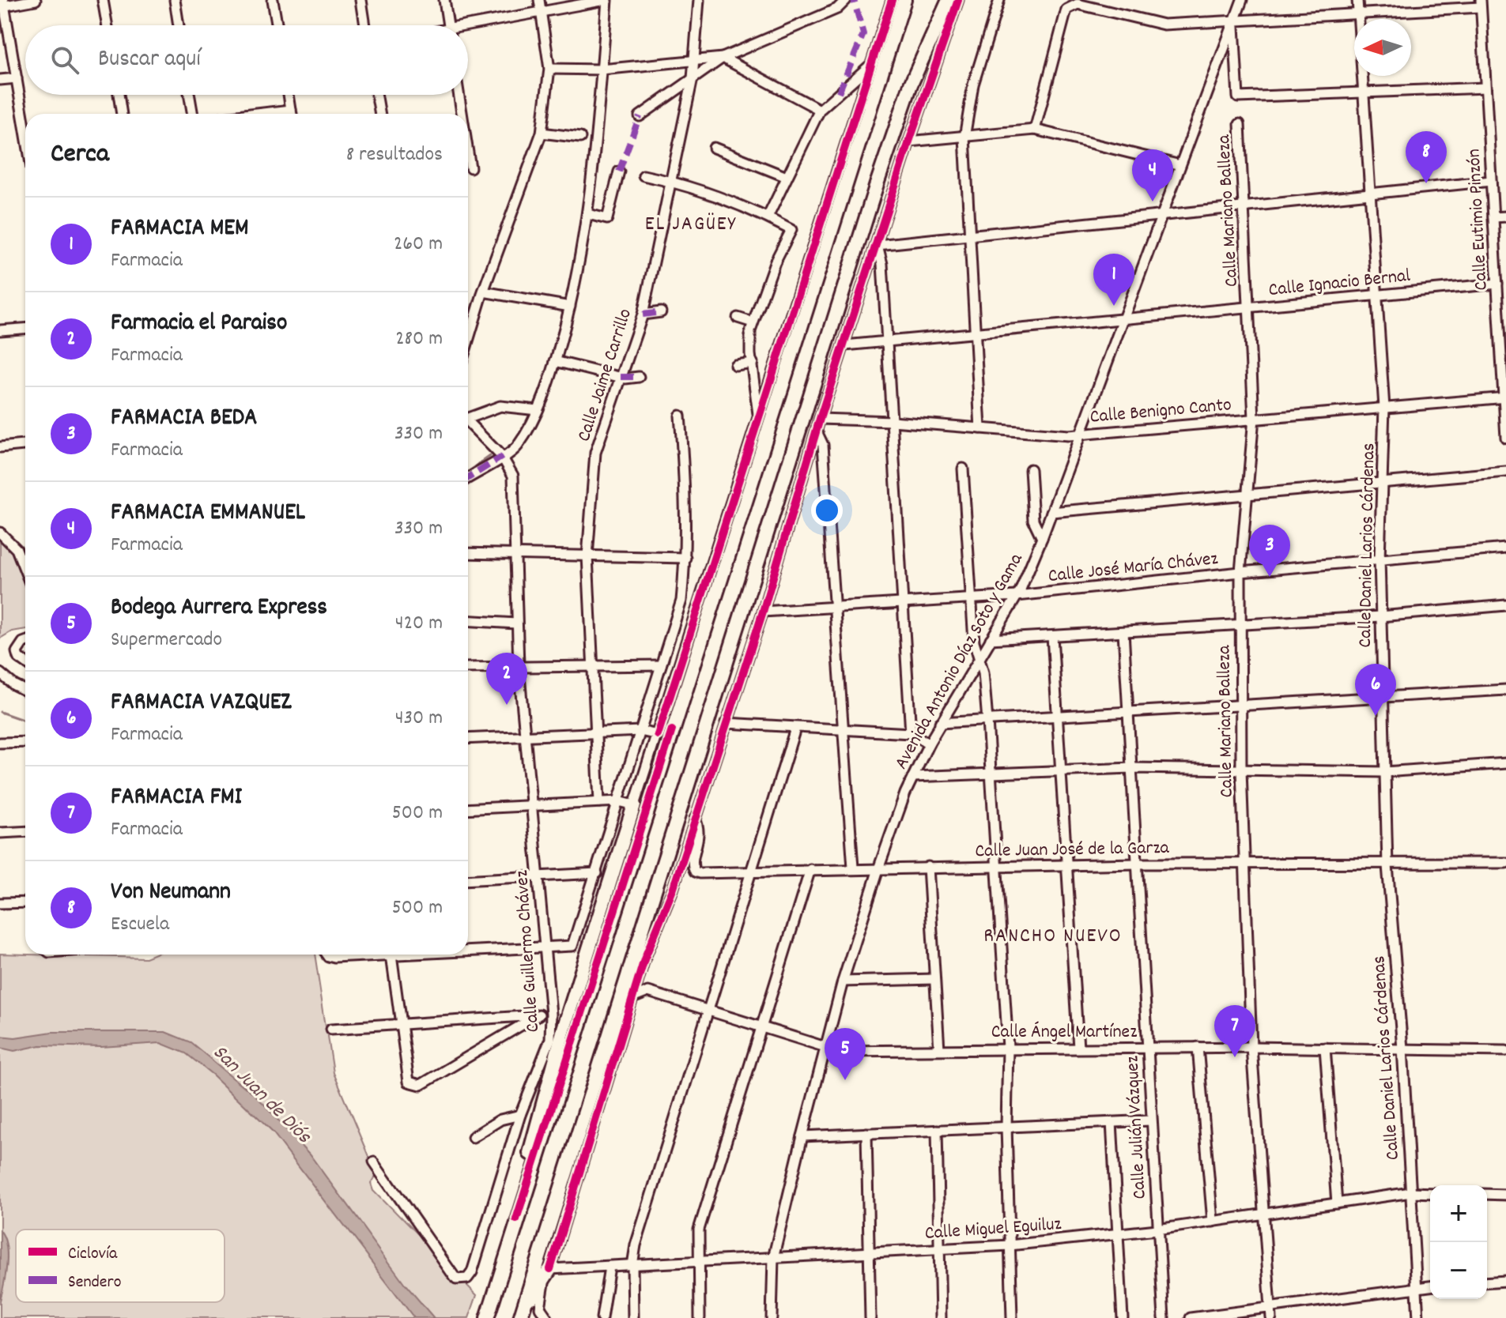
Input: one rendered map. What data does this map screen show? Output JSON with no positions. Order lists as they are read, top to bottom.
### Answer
{
  "streets": {
    "street": [
      "Calle Mariano Balleza",
      "Calle Eutimio Pinzón",
      "Calle Ignacio Bernal",
      "Calle Jaime Carrillo",
      "Calle Benigno Canto",
      "Calle Daniel Larios Cárdenas",
      "Calle José María Chávez",
      "Avenida Antonio Díaz Soto y Gama",
      "Calle Juan José de la Garza",
      "Calle Guillermo Chávez",
      "Calle Ángel Martínez",
      "Calle Julián Vázquez",
      "Calle Miguel Eguiluz"
    ]
  },
  "crossings": [
    ["Calle Mariano Balleza", "Calle Ignacio Bernal"],
    ["Calle Mariano Balleza", "Calle Benigno Canto"],
    ["Calle Mariano Balleza", "Calle José María Chávez"],
    ["Calle Mariano Balleza", "Calle Juan José de la Garza"],
    ["Calle Mariano Balleza", "Calle Ángel Martínez"],
    ["Calle Mariano Balleza", "Calle Miguel Eguiluz"],
    ["Calle Eutimio Pinzón", "Calle Ignacio Bernal"],
    ["Calle Eutimio Pinzón", "Calle Benigno Canto"],
    ["Calle Ignacio Bernal", "Calle Daniel Larios Cárdenas"],
    ["Calle Ignacio Bernal", "Avenida Antonio Díaz Soto y Gama"],
    ["Calle Benigno Canto", "Calle Daniel Larios Cárdenas"],
    ["Calle Benigno Canto", "Avenida Antonio Díaz Soto y Gama"],
    ["Calle Daniel Larios Cárdenas", "Calle José María Chávez"],
    ["Calle Daniel Larios Cárdenas", "Calle Juan José de la Garza"],
    ["Calle Daniel Larios Cárdenas", "Calle Ángel Martínez"],
    ["Calle Daniel Larios Cárdenas", "Calle Miguel Eguiluz"],
    ["Calle José María Chávez", "Avenida Antonio Díaz Soto y Gama"],
    ["Avenida Antonio Díaz Soto y Gama", "Calle Juan José de la Garza"],
    ["Avenida Antonio Díaz Soto y Gama", "Calle Ángel Martínez"],
    ["Avenida Antonio Díaz Soto y Gama", "Calle Miguel Eguiluz"],
    ["Calle Juan José de la Garza", "Calle Julián Vázquez"],
    ["Calle Ángel Martínez", "Calle Julián Vázquez"],
    ["Calle Julián Vázquez", "Calle Miguel Eguiluz"]
  ],
  "districts": ["EL JAGÜEY", "RANCHO NUEVO"],
  "water": ["San Juan de Diós"],
  "legend": ["Ciclovía", "Sendero"],
  "north": "left",
  "page": {
    "search": "Buscar aquí",
    "heading": ["Cerca", "8 resultados"],
    "pins": [
      "8",
      "4",
      "1",
      "3",
      "2",
      "6",
      "7",
      "5"
    ],
    "list": [
      {
        "mark": "1",
        "name": "FARMACIA MEM",
        "note": "Farmacia",
        "value": "260 m"
      },
      {
        "mark": "2",
        "name": "Farmacia el Paraiso",
        "note": "Farmacia",
        "value": "280 m"
      },
      {
        "mark": "3",
        "name": "FARMACIA BEDA",
        "note": "Farmacia",
        "value": "330 m"
      },
      {
        "mark": "4",
        "name": "FARMACIA EMMANUEL",
        "note": "Farmacia",
        "value": "330 m"
      },
      {
        "mark": "5",
        "name": "Bodega Aurrera Express",
        "note": "Supermercado",
        "value": "420 m"
      },
      {
        "mark": "6",
        "name": "FARMACIA VAZQUEZ",
        "note": "Farmacia",
        "value": "430 m"
      },
      {
        "mark": "7",
        "name": "FARMACIA FMI",
        "note": "Farmacia",
        "value": "500 m"
      },
      {
        "mark": "8",
        "name": "Von Neumann",
        "note": "Escuela",
        "value": "500 m"
      }
    ],
    "map_buttons": ["+", "−"]
  }
}
